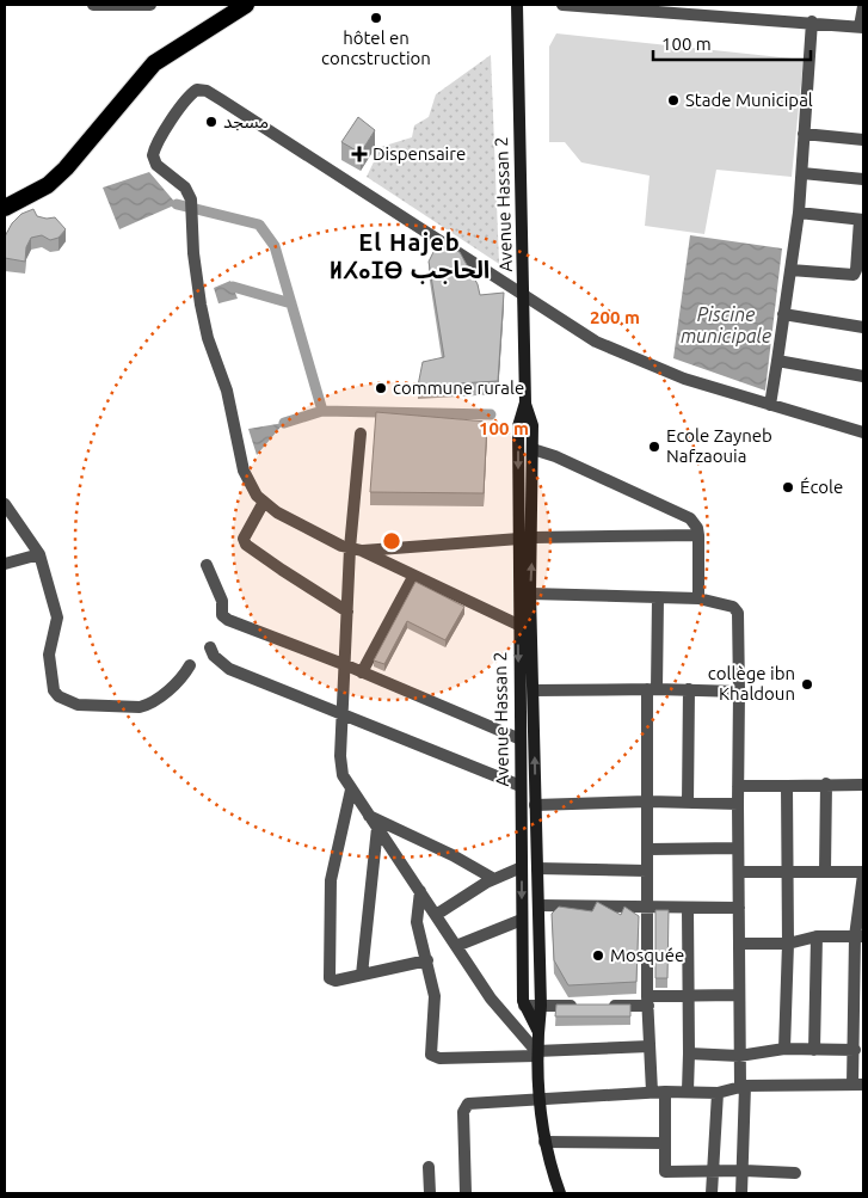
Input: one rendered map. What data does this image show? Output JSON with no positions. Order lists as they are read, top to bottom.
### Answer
{
  "streets": {
    "main road": ["Avenue Hassan 2"]
  },
  "districts": ["El Hajeb ⵍⵃⴰⵊⴱ الحاجب"],
  "water": ["Piscine municipale"],
  "places": {
    "other": [
      "hôtel en concstruction",
      "Stade Municipal",
      "مسجد",
      "commune rurale",
      "Ecole Zayneb Nafzaouia",
      "École",
      "collège ibn Khaldoun",
      "Mosquée"
    ],
    "health": ["Dispensaire"]
  },
  "scale_bar": "100 m",
  "rings": ["200 m", "100 m"]
}
